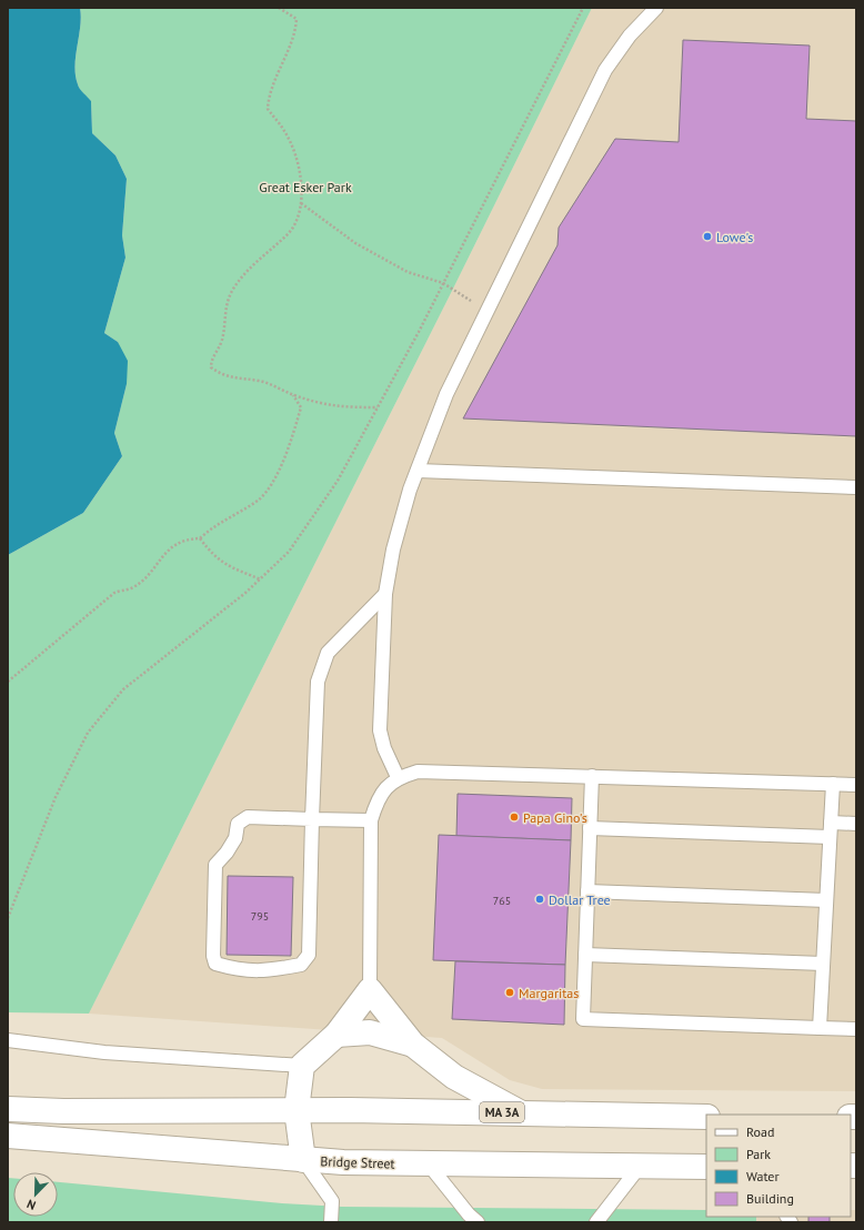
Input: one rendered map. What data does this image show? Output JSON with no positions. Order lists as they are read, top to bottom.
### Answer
{
  "streets": {
    "main road": ["MA 3A", "Bridge Street"]
  },
  "parks": ["Great Esker Park"],
  "places": [
    "Lowe's",
    "Papa Gino's",
    "Dollar Tree",
    "Margaritas"
  ],
  "house_numbers": ["765", "795"],
  "legend": [
    "Road",
    "Park",
    "Water",
    "Building"
  ],
  "north": "bottom left"
}
